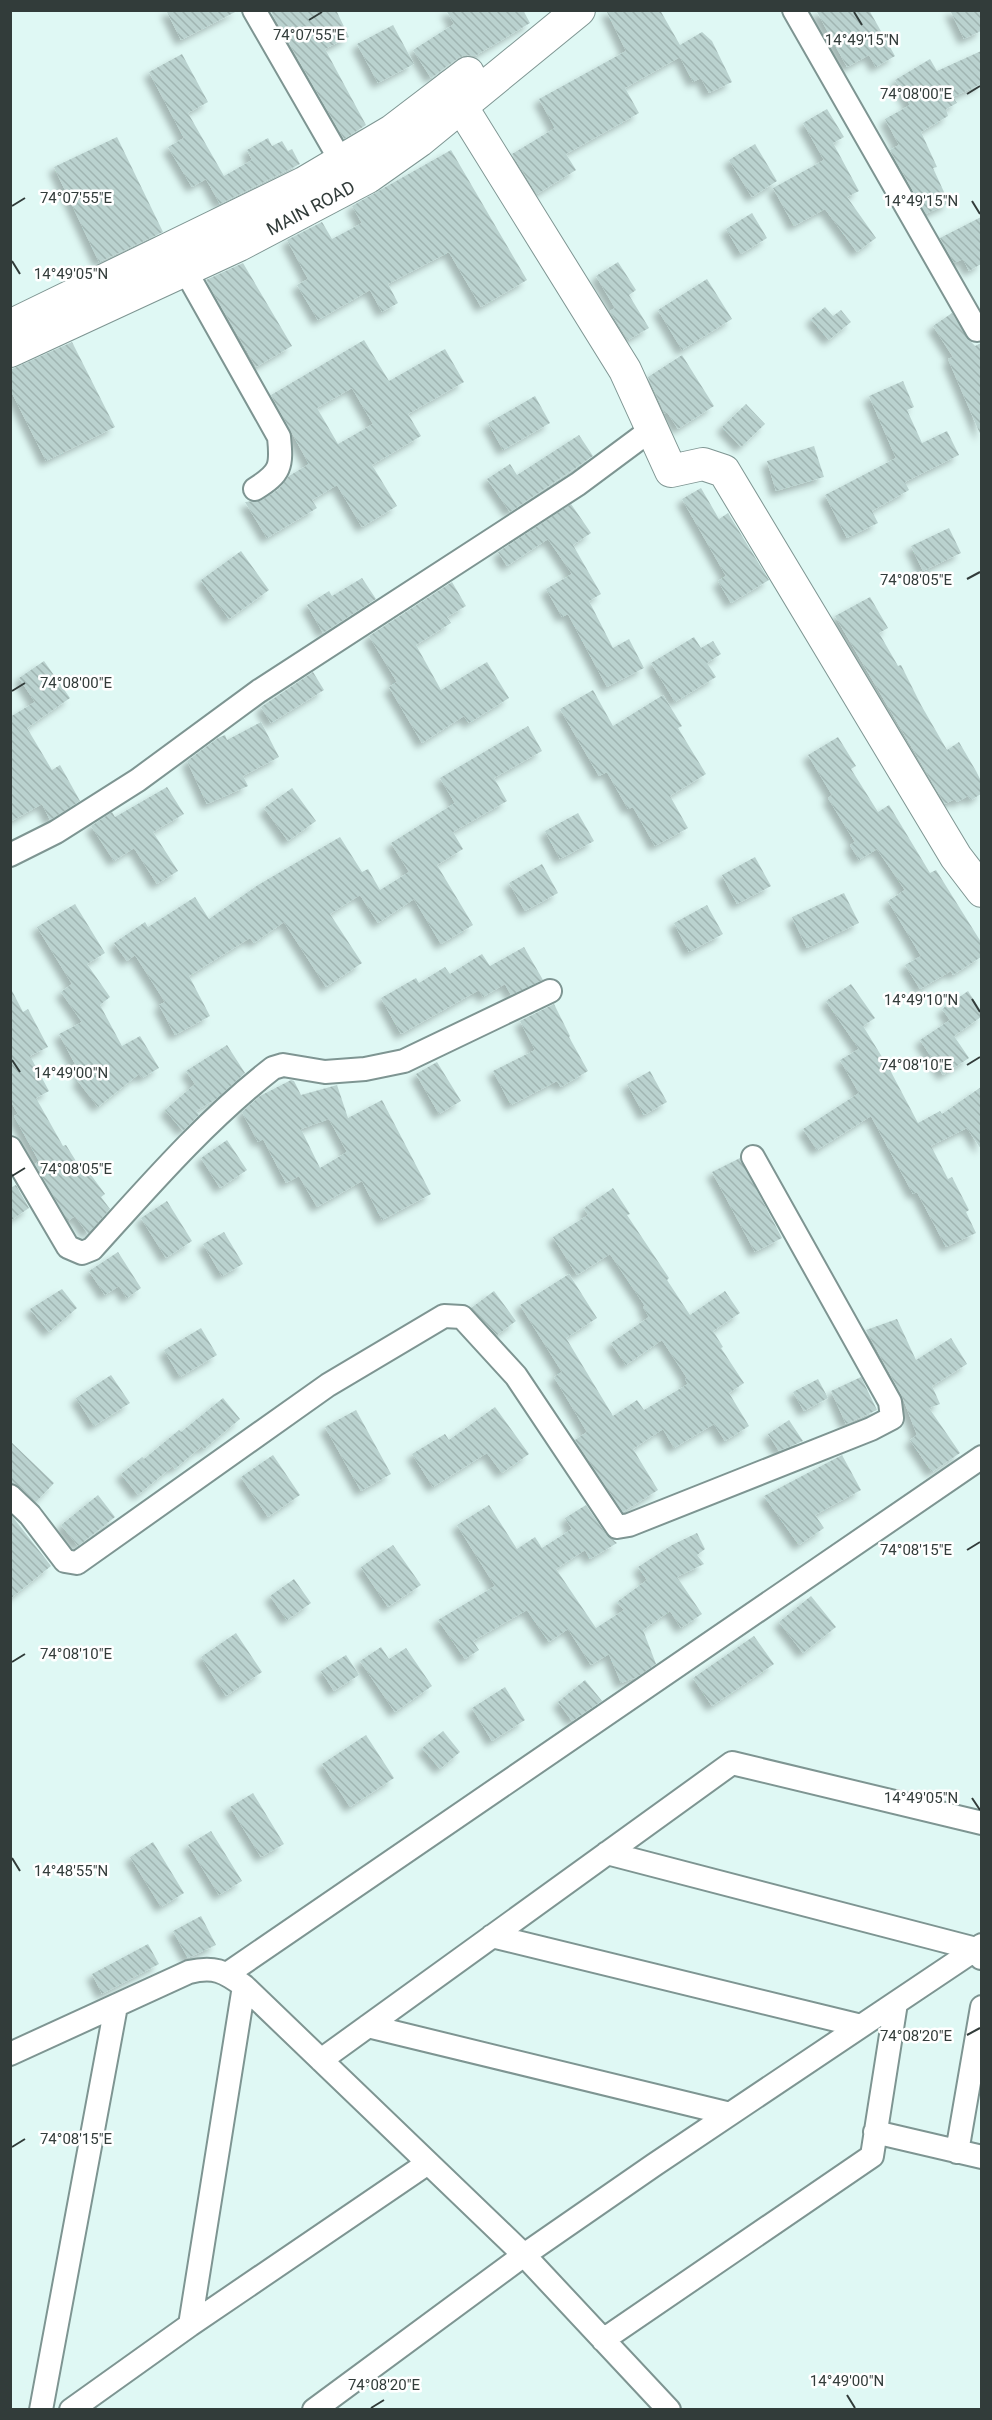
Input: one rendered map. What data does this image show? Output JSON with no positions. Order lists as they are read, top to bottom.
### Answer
{
  "streets": {
    "main road": ["MAIN ROAD"]
  },
  "coordinates": [
    "74°07'55\"E",
    "14°49'15\"N",
    "74°08'00\"E",
    "14°49'05\"N",
    "74°08'05\"E",
    "14°49'10\"N",
    "74°08'10\"E",
    "14°49'00\"N",
    "74°08'15\"E",
    "14°48'55\"N",
    "74°08'20\"E"
  ]
}
